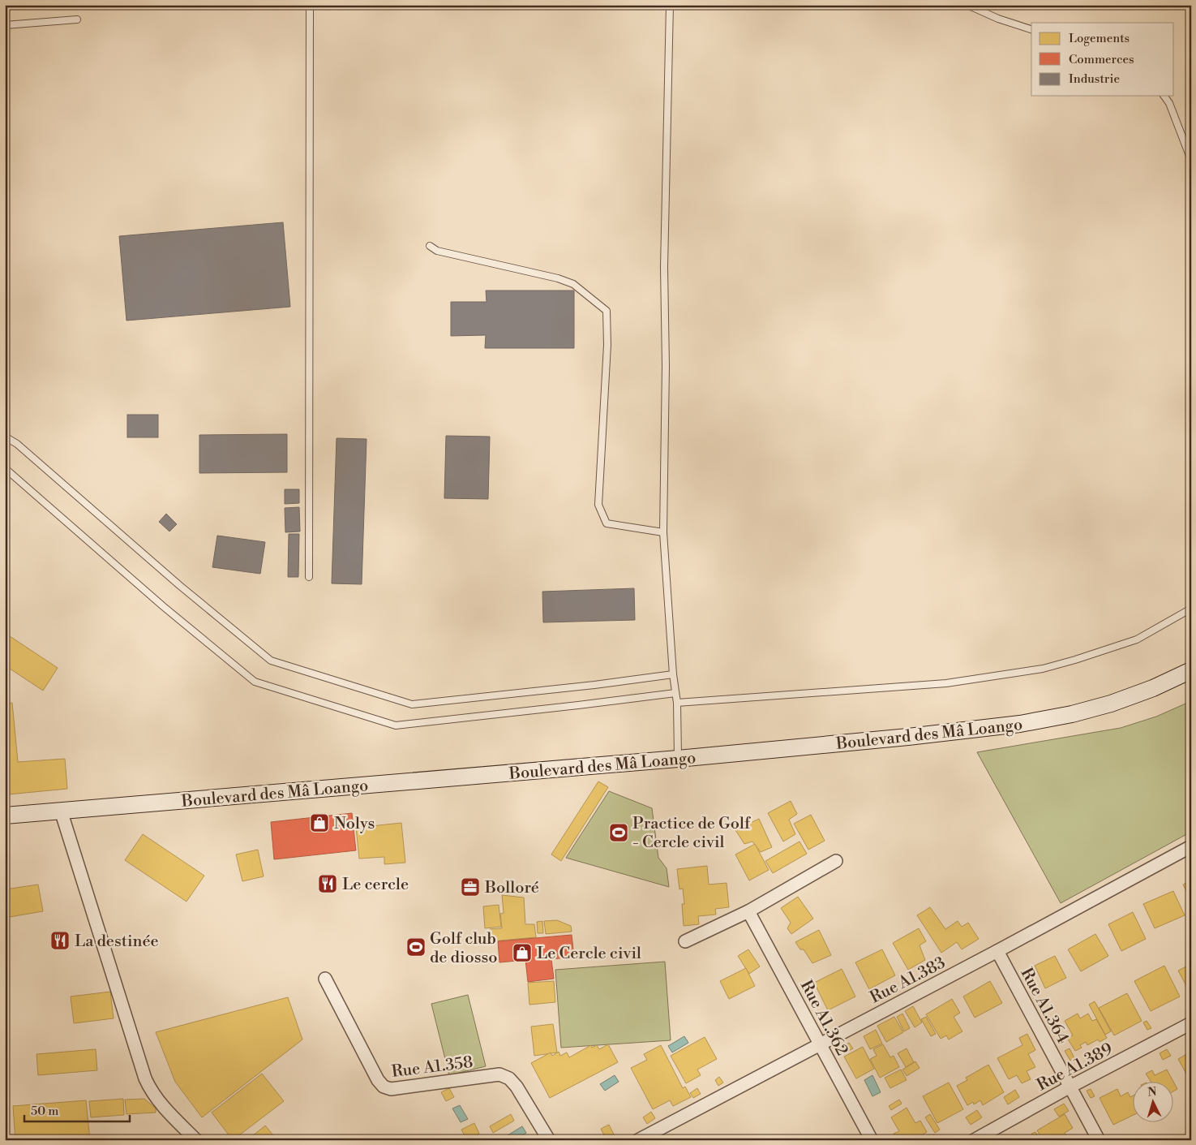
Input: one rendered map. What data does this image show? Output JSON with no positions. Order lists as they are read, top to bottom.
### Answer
{
  "streets": {
    "street": [
      "Boulevard des Mâ Loango",
      "Rue A1.383",
      "Rue A1.364",
      "Rue A1.362",
      "Rue A1.358",
      "Rue A1.389"
    ]
  },
  "crossings": [
    ["Rue A1.383", "Rue A1.364"],
    ["Rue A1.383", "Rue A1.362"],
    ["Rue A1.364", "Rue A1.389"]
  ],
  "places": {
    "shop": ["Nolys", "Le Cercle civil"],
    "sports": ["Practice de Golf - Cercle civil", "Golf club de diosso"],
    "restaurant": ["Le cercle", "La destinée"],
    "office": ["Bolloré"]
  },
  "legend": ["Logements", "Commerces", "Industrie"],
  "scale_bar": "50 m",
  "north": "top"
}
